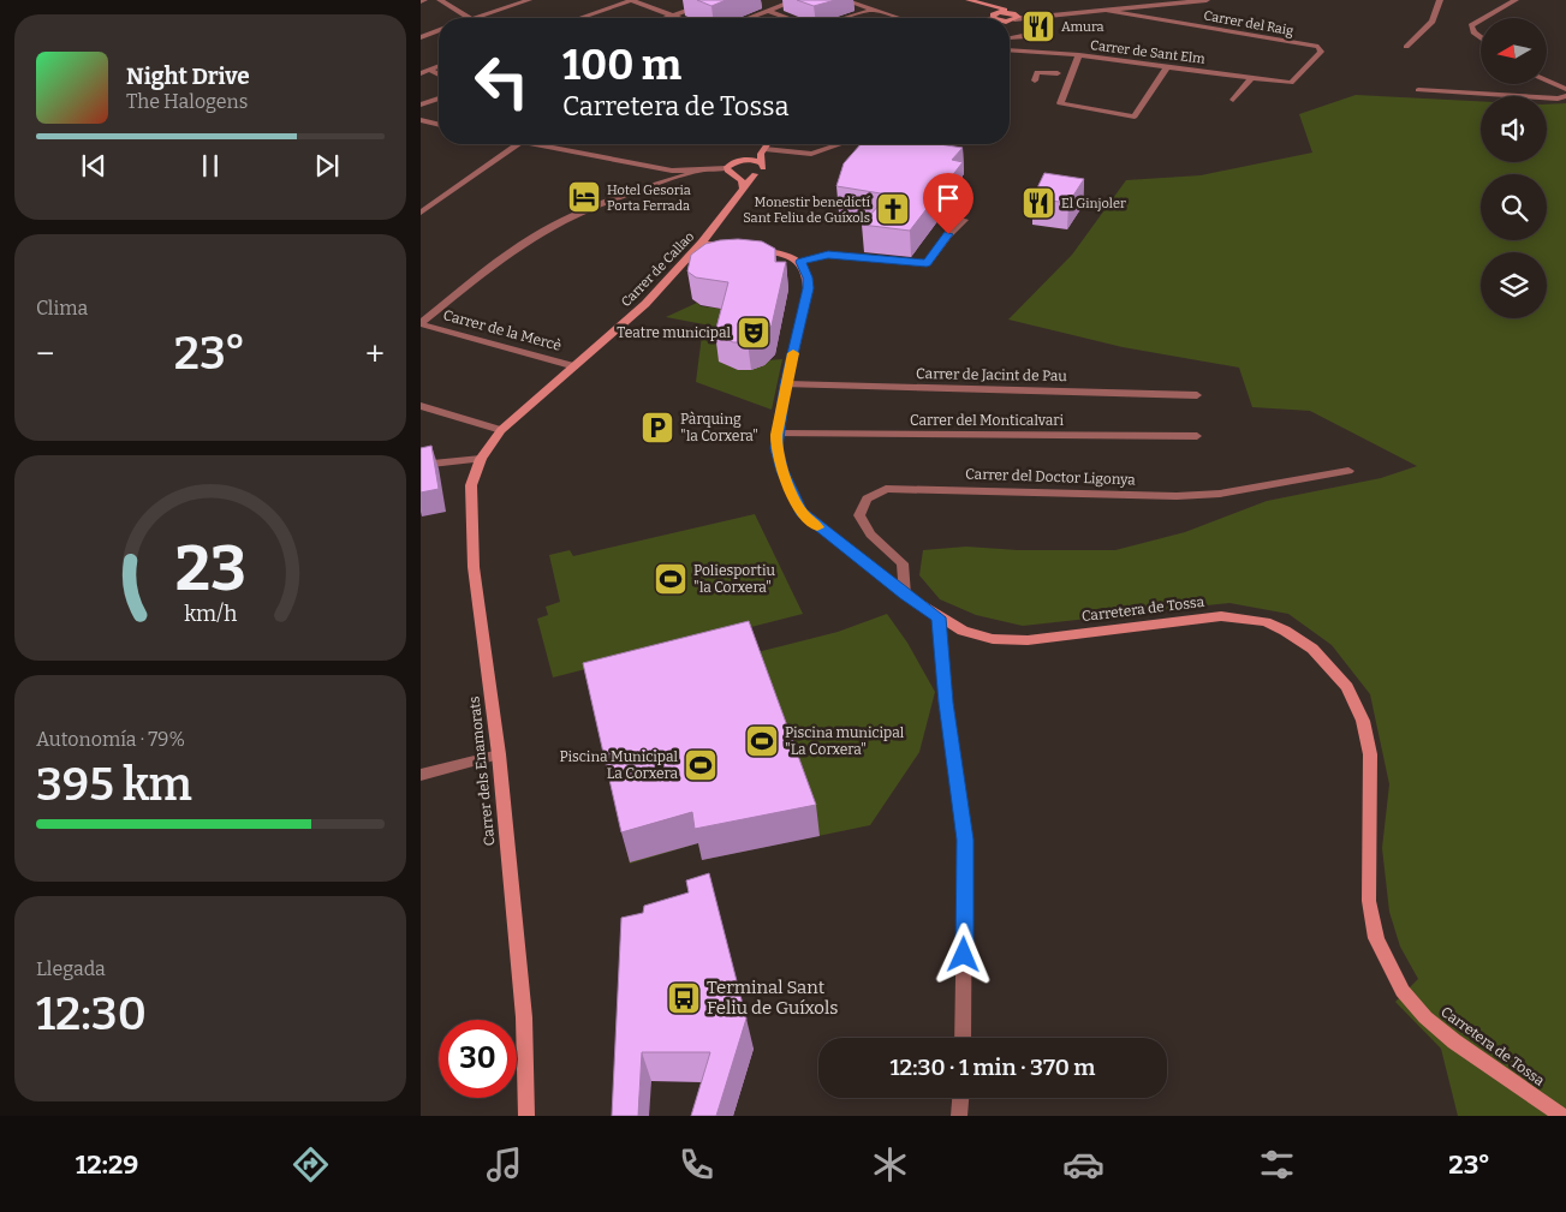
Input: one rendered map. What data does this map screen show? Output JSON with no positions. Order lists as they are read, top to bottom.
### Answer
{
  "streets": {
    "main road": ["Carrer de Callao", "Carretera de Tossa", "Carrer dels Enamorats"],
    "street": [
      "Carrer del Raig",
      "Carrer de Sant Elm",
      "Carrer de la Mercè",
      "Carrer de Jacint de Pau",
      "Carrer del Monticalvari",
      "Carrer del Doctor Ligonya"
    ]
  },
  "crossings": [
    ["Carrer del Raig", "Carrer de Sant Elm"],
    ["Carrer de Callao", "Carrer de la Mercè"],
    ["Carrer de Callao", "Carrer dels Enamorats"],
    ["Carrer de Jacint de Pau", "Carretera de Tossa"],
    ["Carrer del Monticalvari", "Carretera de Tossa"],
    ["Carrer del Doctor Ligonya", "Carretera de Tossa"]
  ],
  "places": {
    "restaurant": ["Amura", "El Ginjoler"],
    "hotel": ["Hotel Gesoria Porta Ferrada"],
    "church": ["Monestir benedictí Sant Feliu de Guíxols"],
    "theatre": ["Teatre municipal"],
    "parking": ["Pàrquing \"la Corxera\""],
    "sports": ["Poliesportiu \"la Corxera\"", "Piscina municipal \"La Corxera\"", "Piscina Municipal La Corxera"],
    "bus stop": ["Terminal Sant Feliu de Guíxols"]
  },
  "north": "left",
  "page": {
    "turn": ["100 m", "Carretera de Tossa"],
    "song": ["Night Drive", "The Halogens"],
    "tile": [
      "Clima",
      ["Autonomía · 79%", "395 km"],
      ["Llegada", "12:30"]
    ],
    "heat": ["−", "23°", "+"],
    "limit": "30",
    "trip": "12:30 · 1 min · 370 m",
    "tabs": ["12:29", "23°"],
    "gauge": ["23", "km/h"]
  }
}
